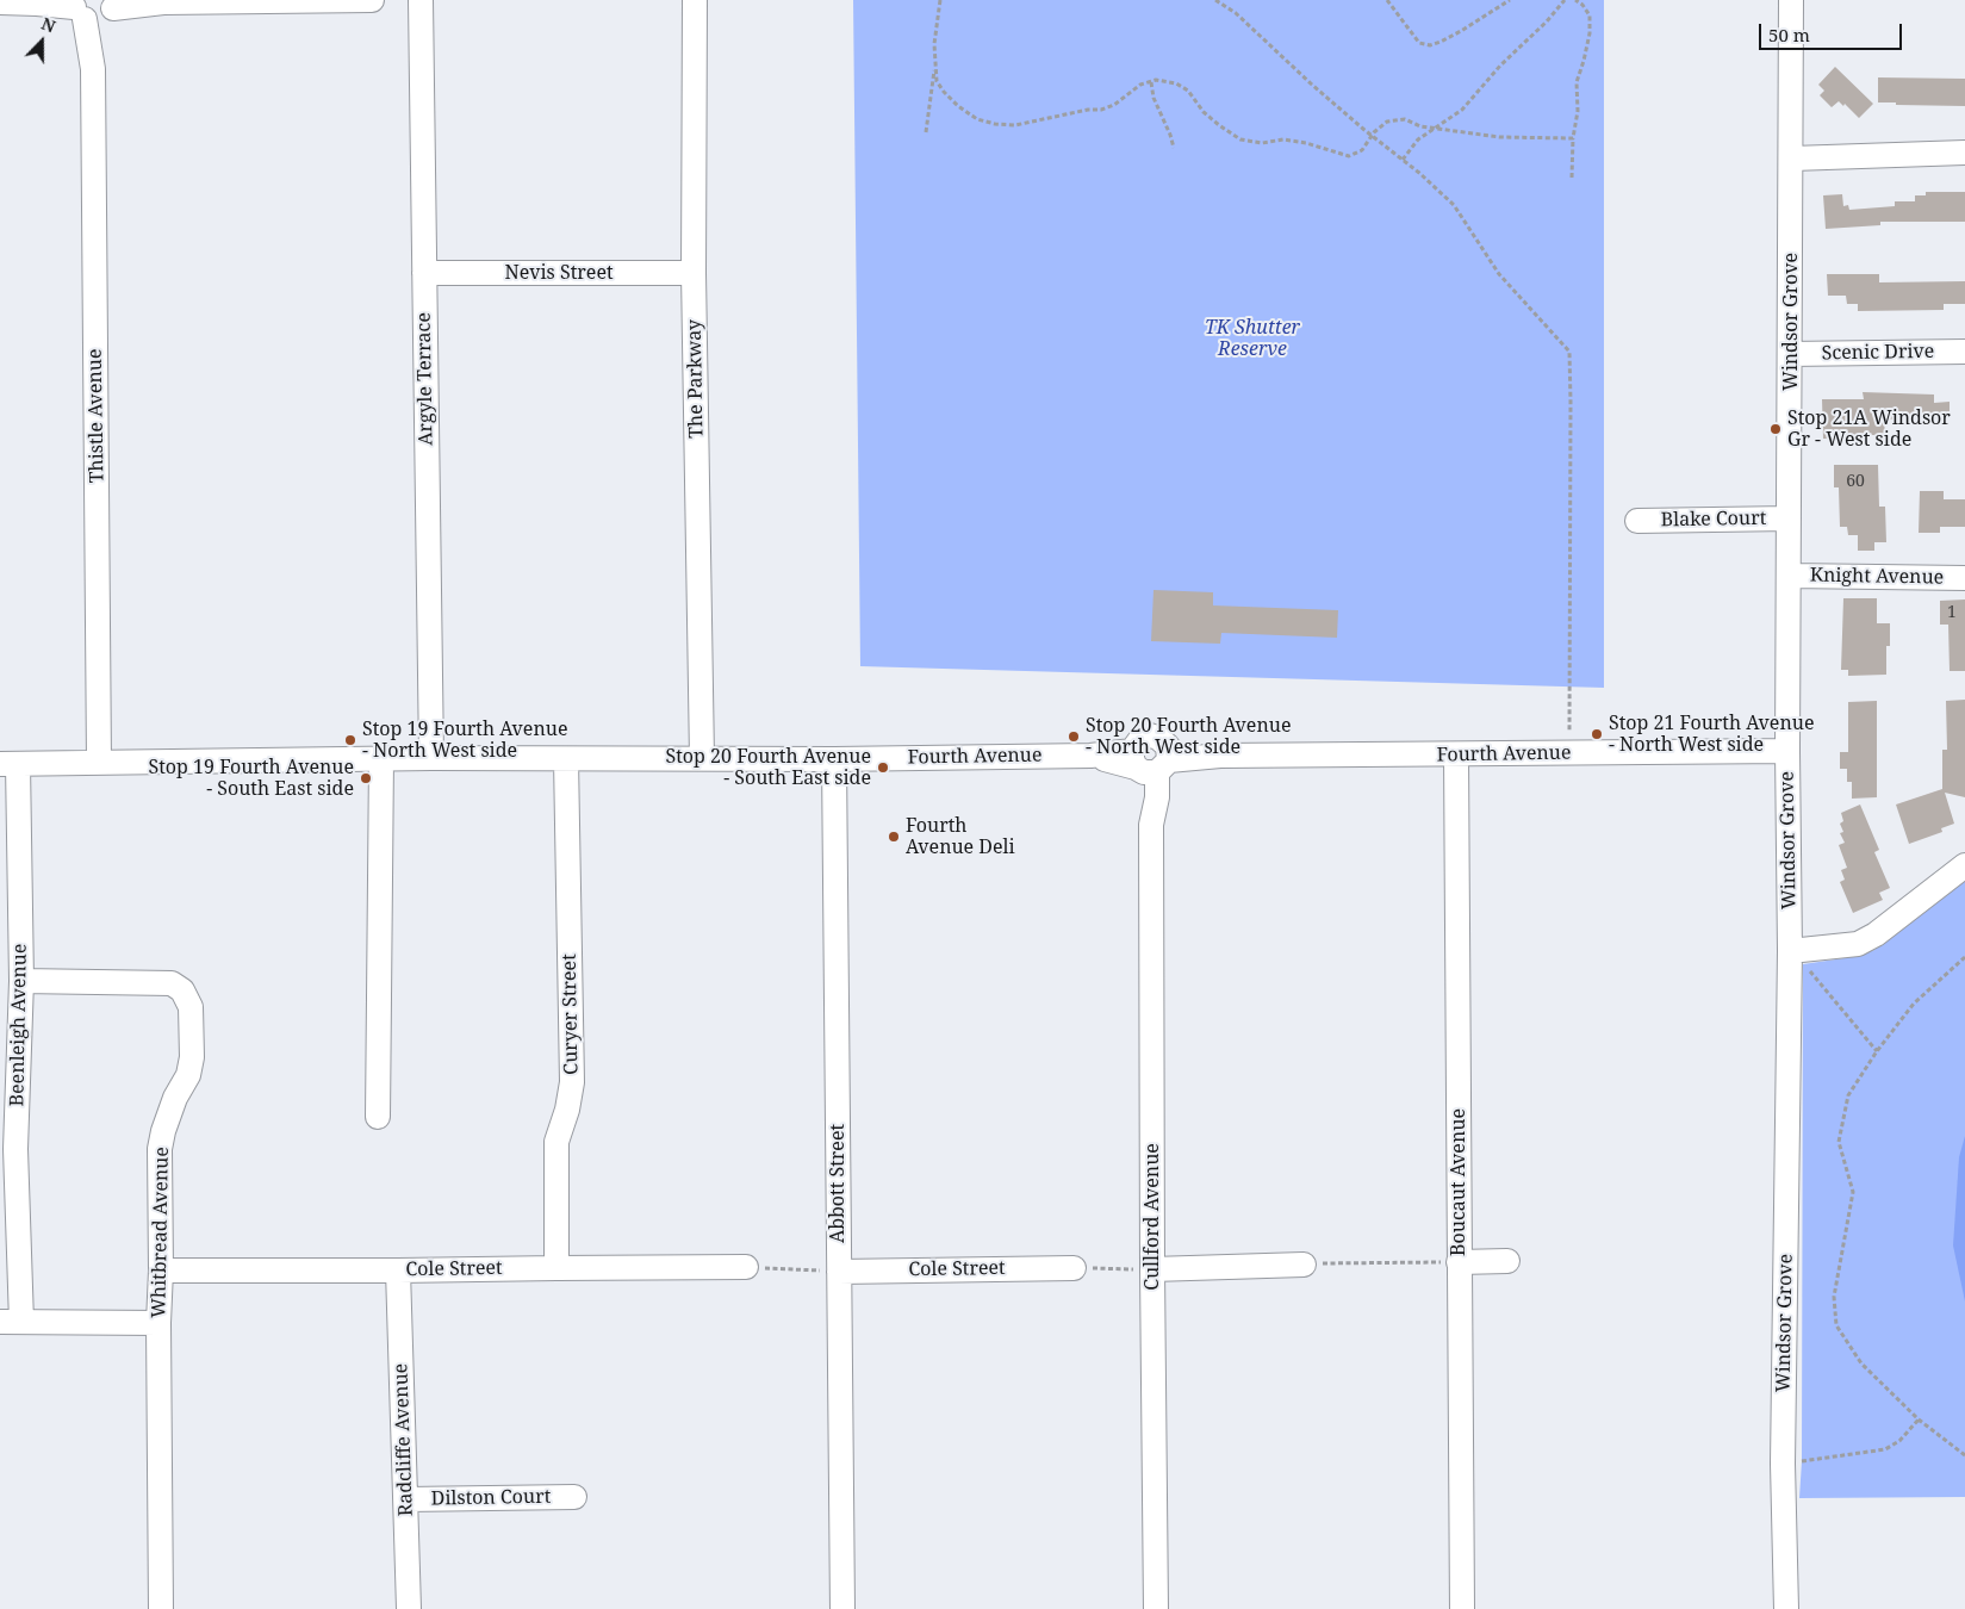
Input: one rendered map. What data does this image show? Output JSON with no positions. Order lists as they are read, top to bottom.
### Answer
{
  "streets": {
    "street": [
      "Nevis Street",
      "Windsor Grove",
      "Scenic Drive",
      "Argyle Terrace",
      "The Parkway",
      "Thistle Avenue",
      "Blake Court",
      "Knight Avenue",
      "Fourth Avenue",
      "Curyer Street",
      "Beenleigh Avenue",
      "Boucaut Avenue",
      "Abbott Street",
      "Cullford Avenue",
      "Whitbread Avenue",
      "Cole Street",
      "Radcliffe Avenue",
      "Dilston Court"
    ]
  },
  "crossings": [
    ["Nevis Street", "Argyle Terrace"],
    ["Nevis Street", "The Parkway"],
    ["Windsor Grove", "Scenic Drive"],
    ["Windsor Grove", "Blake Court"],
    ["Windsor Grove", "Knight Avenue"],
    ["Windsor Grove", "Fourth Avenue"],
    ["Argyle Terrace", "Fourth Avenue"],
    ["The Parkway", "Fourth Avenue"],
    ["Thistle Avenue", "Fourth Avenue"],
    ["Fourth Avenue", "Curyer Street"],
    ["Fourth Avenue", "Beenleigh Avenue"],
    ["Fourth Avenue", "Boucaut Avenue"],
    ["Fourth Avenue", "Abbott Street"],
    ["Fourth Avenue", "Cullford Avenue"],
    ["Curyer Street", "Cole Street"],
    ["Beenleigh Avenue", "Whitbread Avenue"],
    ["Abbott Street", "Cole Street"],
    ["Whitbread Avenue", "Cole Street"],
    ["Cole Street", "Radcliffe Avenue"],
    ["Radcliffe Avenue", "Dilston Court"]
  ],
  "parks": ["TK Shutter Reserve"],
  "places": [
    "Stop 21A Windsor Gr - West side",
    "Stop 21 Fourth Avenue - North West side",
    "Stop 20 Fourth Avenue - North West side",
    "Stop 19 Fourth Avenue - North West side",
    "Stop 20 Fourth Avenue - South East side",
    "Stop 19 Fourth Avenue - South East side",
    "Fourth Avenue Deli"
  ],
  "house_numbers": ["60", "1"],
  "scale_bar": "50 m",
  "north": "top"
}
